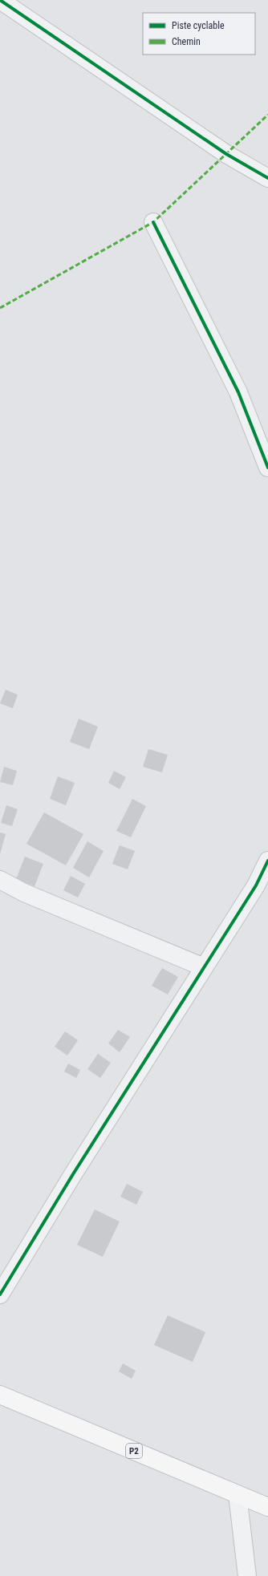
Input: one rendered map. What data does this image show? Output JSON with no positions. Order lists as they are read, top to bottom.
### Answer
{
  "streets": {
    "main road": ["P2"]
  },
  "legend": ["Piste cyclable", "Chemin"]
}
